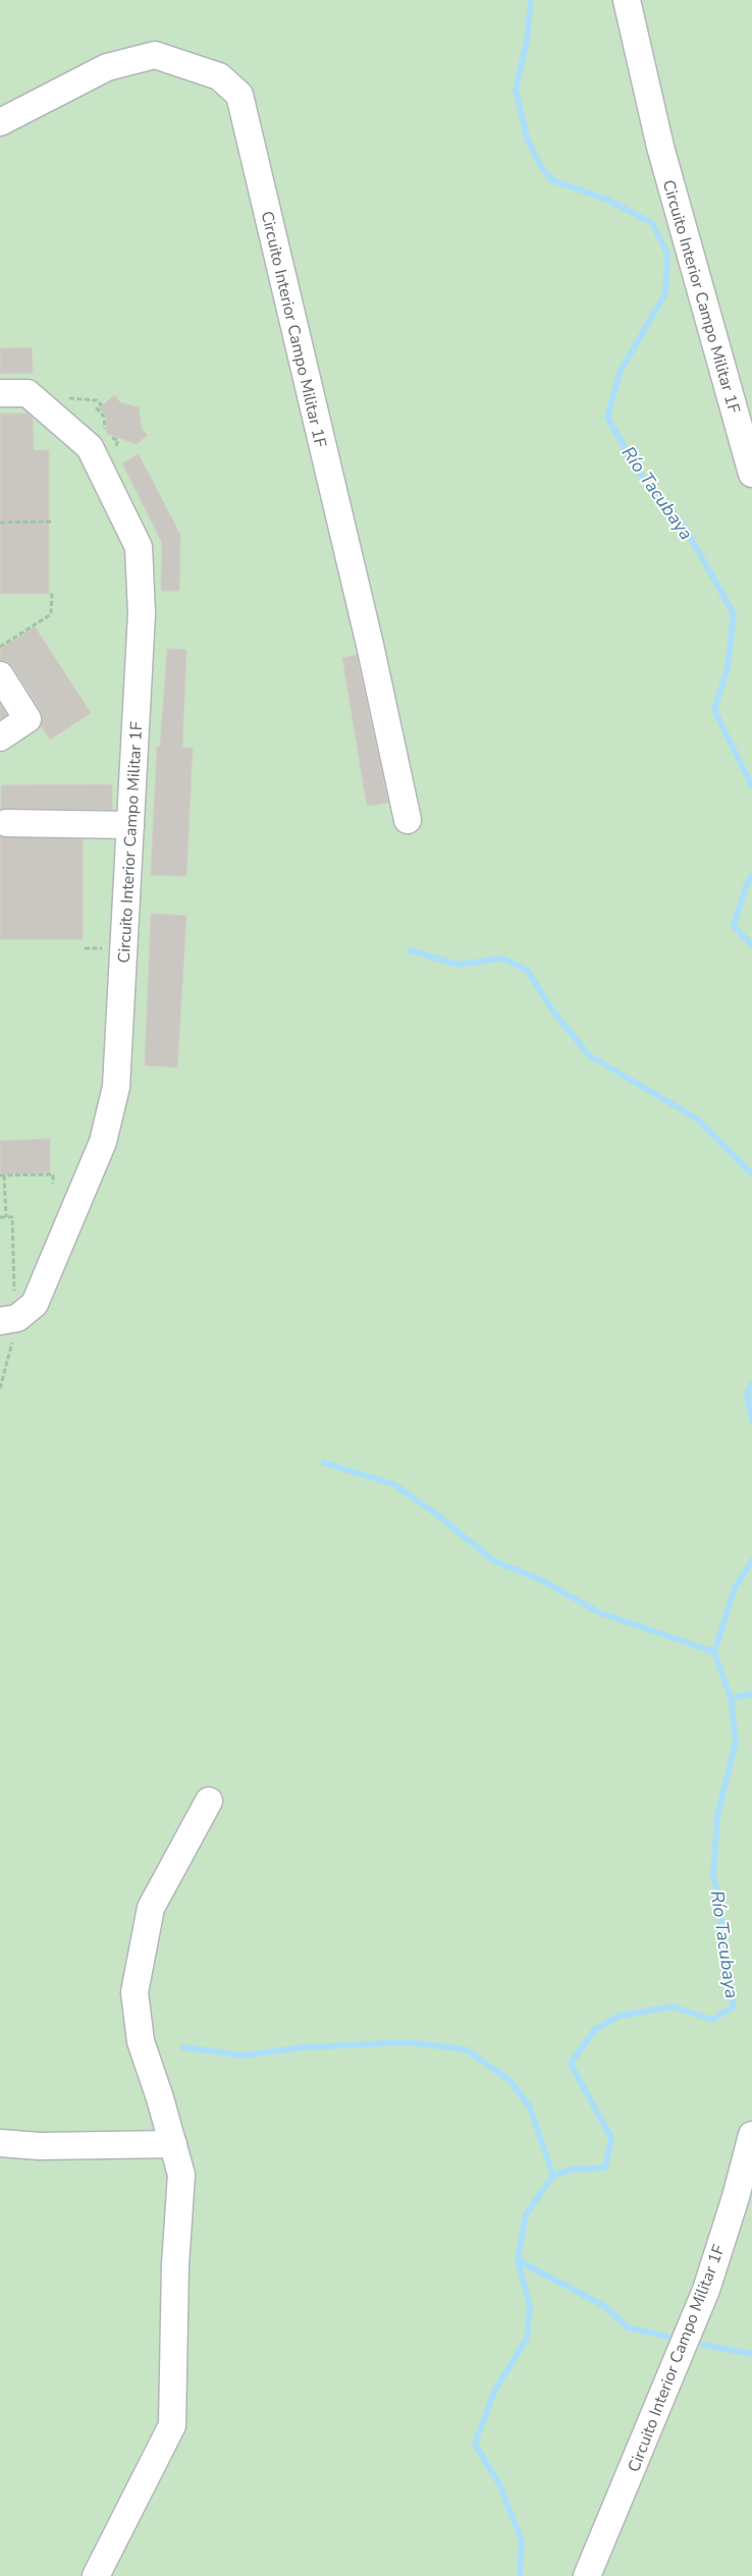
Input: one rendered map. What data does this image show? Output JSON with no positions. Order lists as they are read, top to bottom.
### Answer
{
  "streets": {
    "street": ["Circuito Interior Campo Militar 1F"]
  },
  "water": ["Río Tacubaya"]
}
